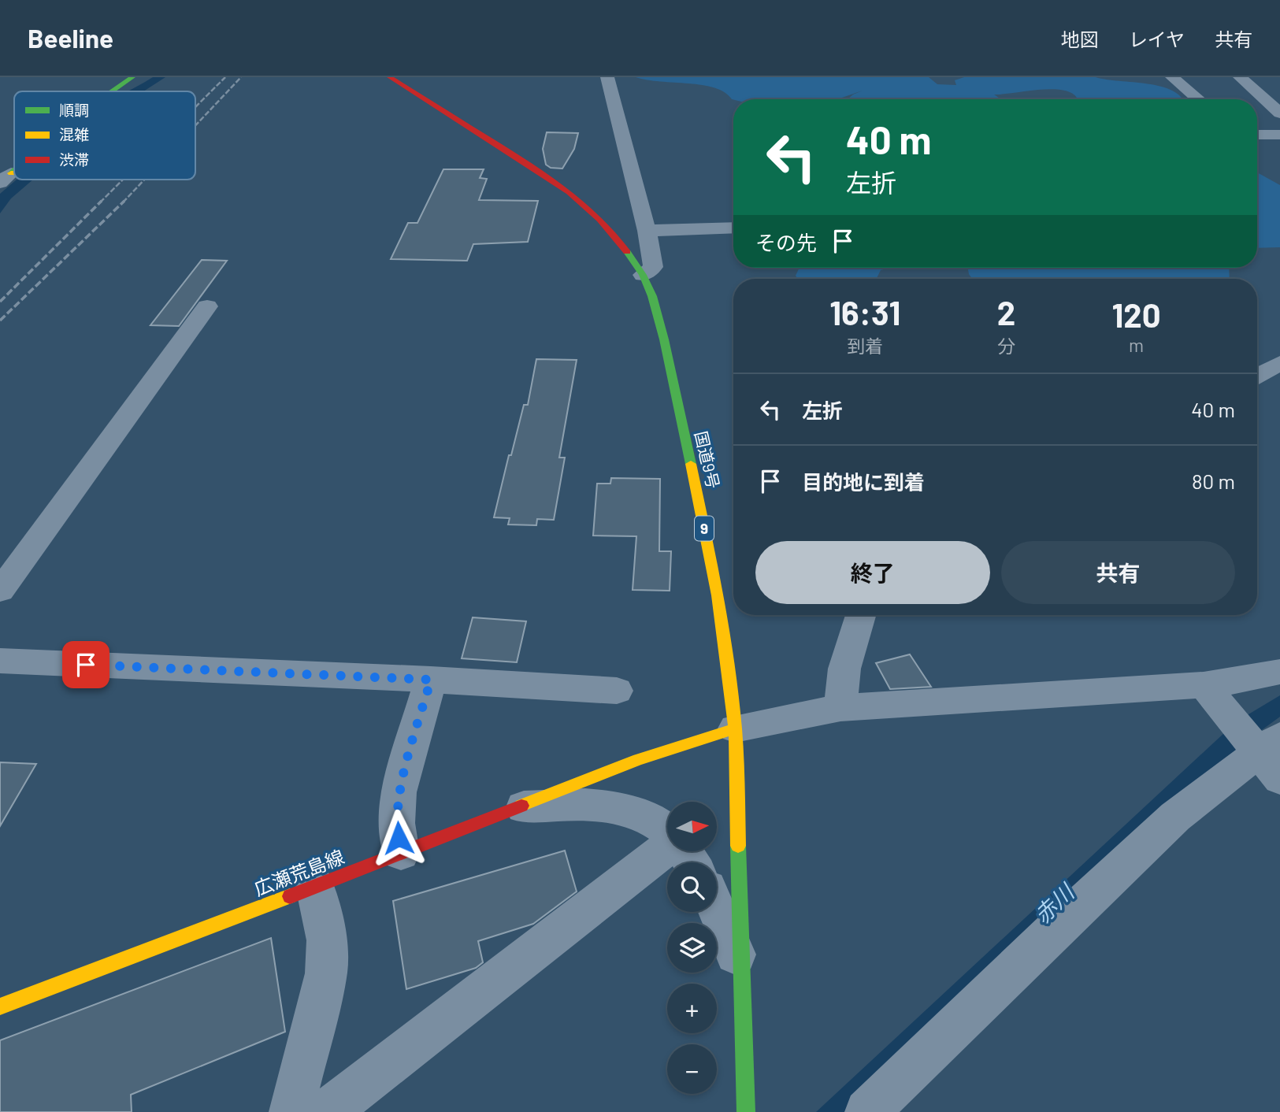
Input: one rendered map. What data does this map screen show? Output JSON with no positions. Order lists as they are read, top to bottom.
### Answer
{
  "streets": {
    "main road": ["国道9号", "9", "広瀬荒島線"]
  },
  "crossings": [
    ["国道9号", "広瀬荒島線"]
  ],
  "water": ["赤川"],
  "legend": ["順調", "混雑", "渋滞"],
  "north": "right",
  "page": {
    "header": "Beeline",
    "nav": ["地図", "レイヤ", "共有"],
    "turn": ["40 m", "左折"],
    "then": "その先",
    "eta": [
      "16:31",
      "到着",
      "2",
      "分",
      "120",
      "m"
    ],
    "list": [
      {
        "name": "左折",
        "value": "40 m"
      },
      {
        "name": "目的地に到着",
        "value": "80 m"
      }
    ],
    "buttons": ["終了", "共有"],
    "map_buttons": ["+", "−"]
  }
}
